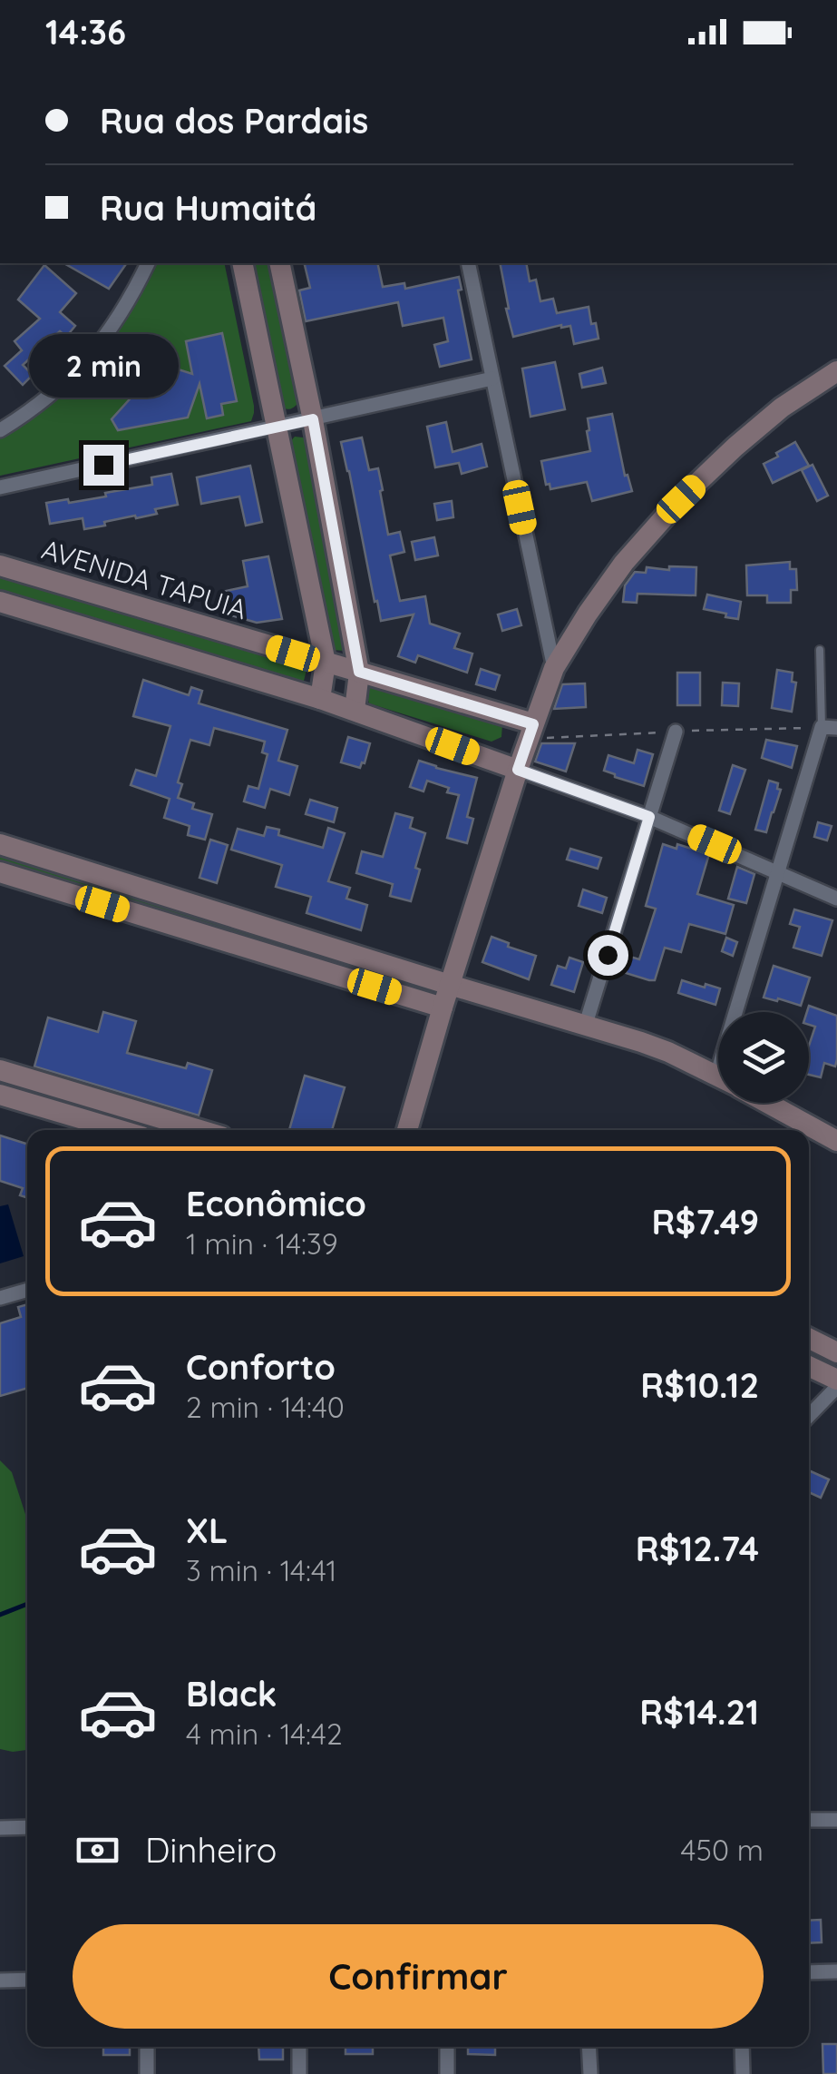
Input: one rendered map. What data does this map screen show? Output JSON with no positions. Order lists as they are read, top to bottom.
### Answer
{
  "streets": {
    "street": ["AVENIDA TAPUIA"]
  },
  "page": {
    "status": "14:36",
    "banner": ["Rua dos Pardais", "Rua Humaitá"],
    "bubble": "2 min",
    "list": [
      {
        "name": "Econômico",
        "note": "1 min · 14:39",
        "value": "R$7.49"
      },
      {
        "name": "Conforto",
        "note": "2 min · 14:40",
        "value": "R$10.12"
      },
      {
        "name": "XL",
        "note": "3 min · 14:41",
        "value": "R$12.74"
      },
      {
        "name": "Black",
        "note": "4 min · 14:42",
        "value": "R$14.21"
      }
    ],
    "pay": ["Dinheiro", "450 m"],
    "buttons": "Confirmar"
  }
}
